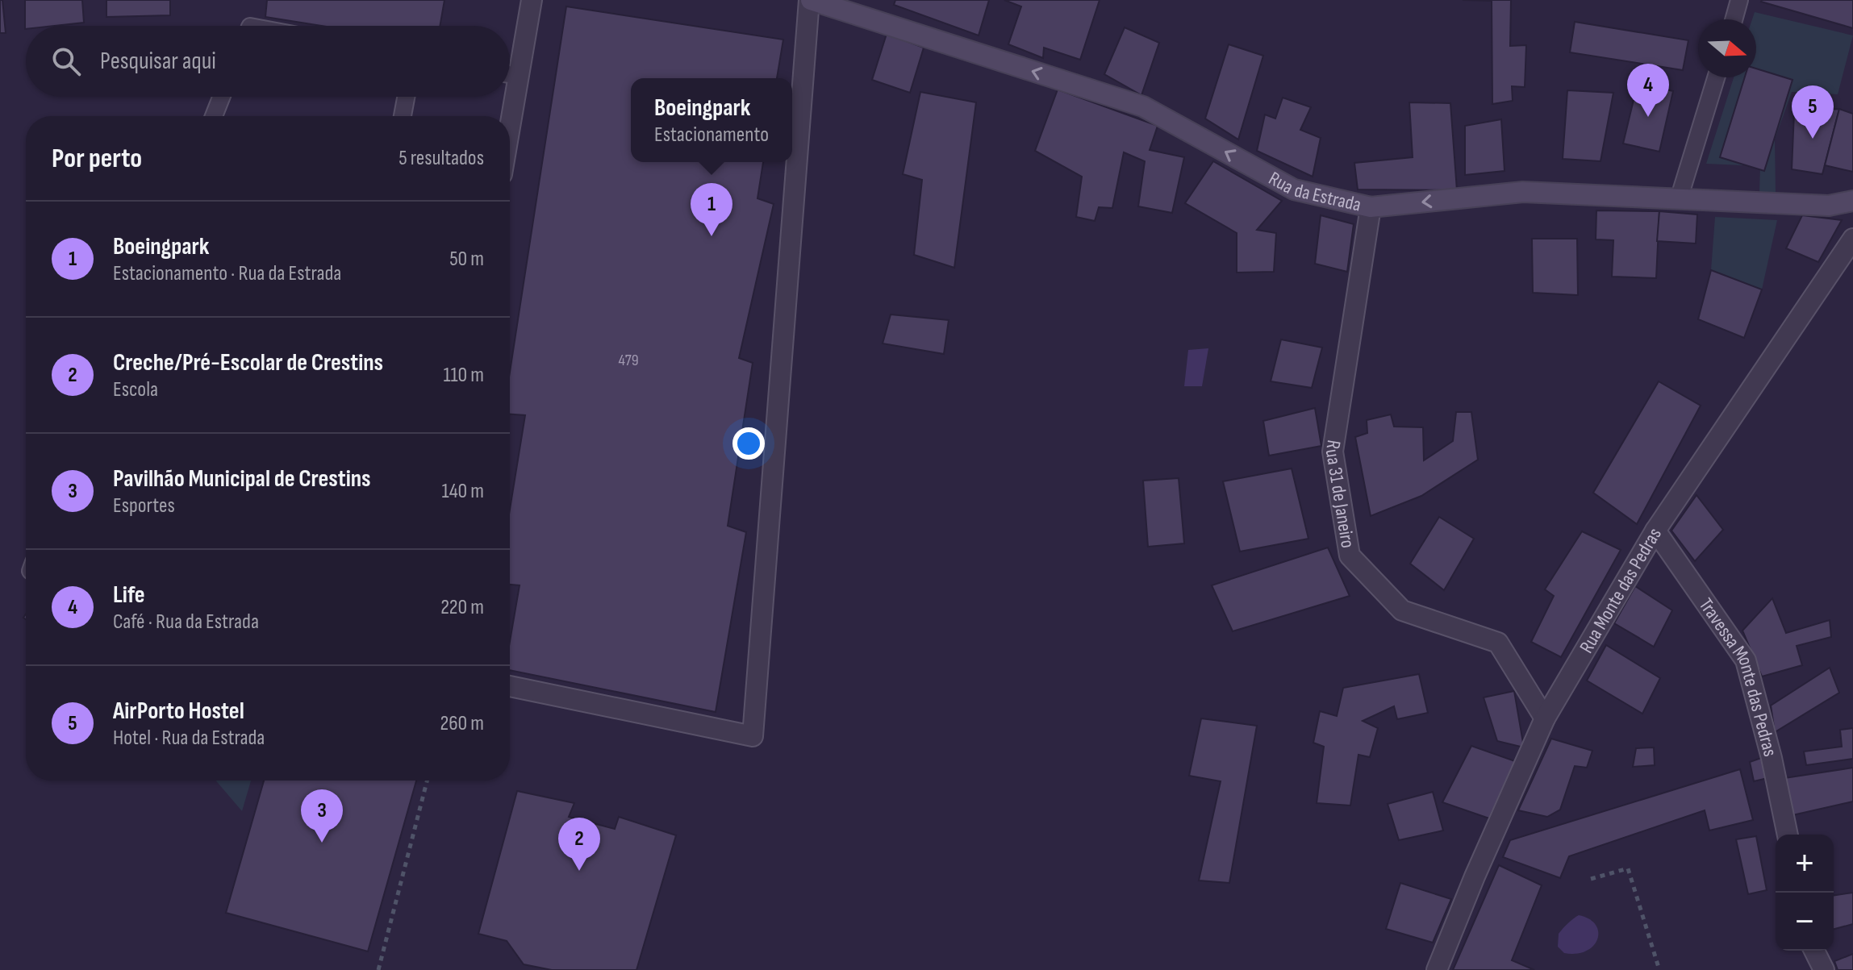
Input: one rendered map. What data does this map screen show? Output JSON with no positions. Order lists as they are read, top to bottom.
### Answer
{
  "streets": {
    "street": [
      "Rua da Estrada",
      "Rua 31 de Janeiro",
      "Rua Monte das Pedras",
      "Travessa Monte das Pedras"
    ]
  },
  "crossings": [
    ["Rua da Estrada", "Rua 31 de Janeiro"],
    ["Rua 31 de Janeiro", "Rua Monte das Pedras"],
    ["Rua Monte das Pedras", "Travessa Monte das Pedras"]
  ],
  "one_way": ["Rua da Estrada"],
  "house_numbers": ["479"],
  "north": "right",
  "page": {
    "search": "Pesquisar aqui",
    "pins": [
      "4",
      "5",
      "1",
      "3",
      "2"
    ],
    "popup": ["Boeingpark", "Estacionamento"],
    "heading": ["Por perto", "5 resultados"],
    "list": [
      {
        "mark": "1",
        "name": "Boeingpark",
        "note": "Estacionamento · Rua da Estrada",
        "value": "50 m"
      },
      {
        "mark": "2",
        "name": "Creche/Pré-Escolar de Crestins",
        "note": "Escola",
        "value": "110 m"
      },
      {
        "mark": "3",
        "name": "Pavilhão Municipal de Crestins",
        "note": "Esportes",
        "value": "140 m"
      },
      {
        "mark": "4",
        "name": "Life",
        "note": "Café · Rua da Estrada",
        "value": "220 m"
      },
      {
        "mark": "5",
        "name": "AirPorto Hostel",
        "note": "Hotel · Rua da Estrada",
        "value": "260 m"
      }
    ],
    "map_buttons": ["+", "−"]
  }
}
